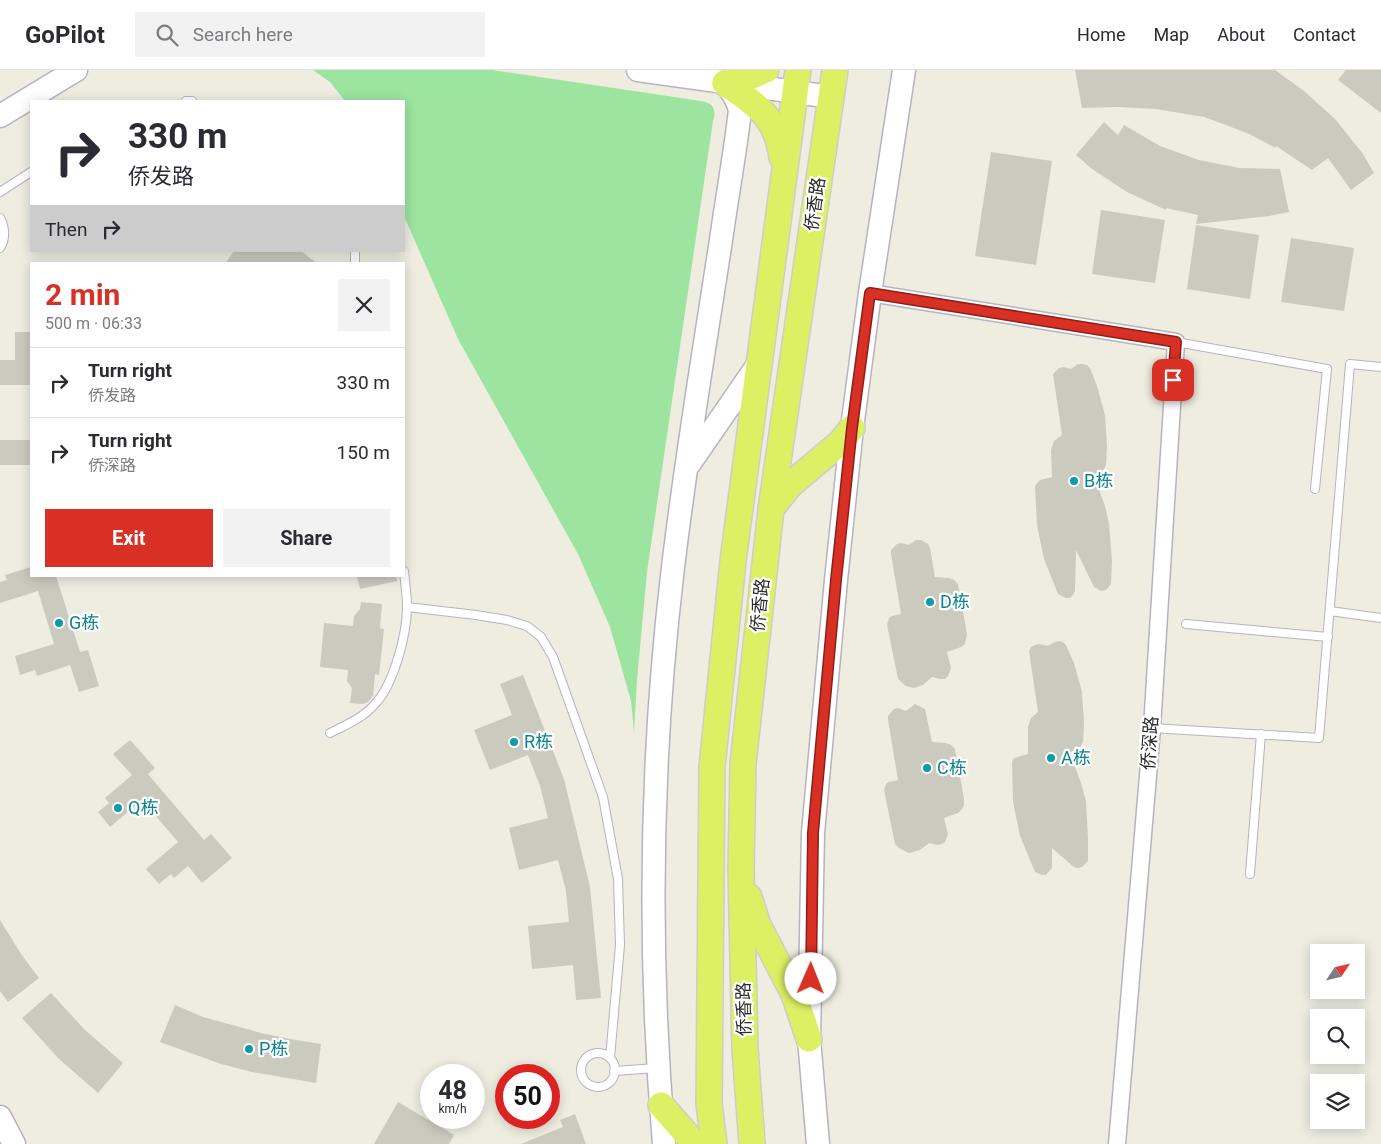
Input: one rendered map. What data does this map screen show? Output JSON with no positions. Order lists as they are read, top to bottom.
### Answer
{
  "streets": {
    "main road": ["侨香路"],
    "street": ["侨深路"]
  },
  "places": [
    "B栋",
    "D栋",
    "G栋",
    "R栋",
    "A栋",
    "C栋",
    "Q栋",
    "P栋"
  ],
  "north": "top right",
  "page": {
    "header": "GoPilot",
    "search": "Search here",
    "nav": [
      "Home",
      "Map",
      "About",
      "Contact"
    ],
    "turn": ["330 m", "侨发路"],
    "then": "Then",
    "heading": ["2 min", "500 m · 06:33"],
    "list": [
      {
        "name": "Turn right",
        "note": "侨发路",
        "value": "330 m"
      },
      {
        "name": "Turn right",
        "note": "侨深路",
        "value": "150 m"
      }
    ],
    "buttons": ["Exit", "Share"],
    "speed": "48 km/h",
    "limit": "50"
  }
}
